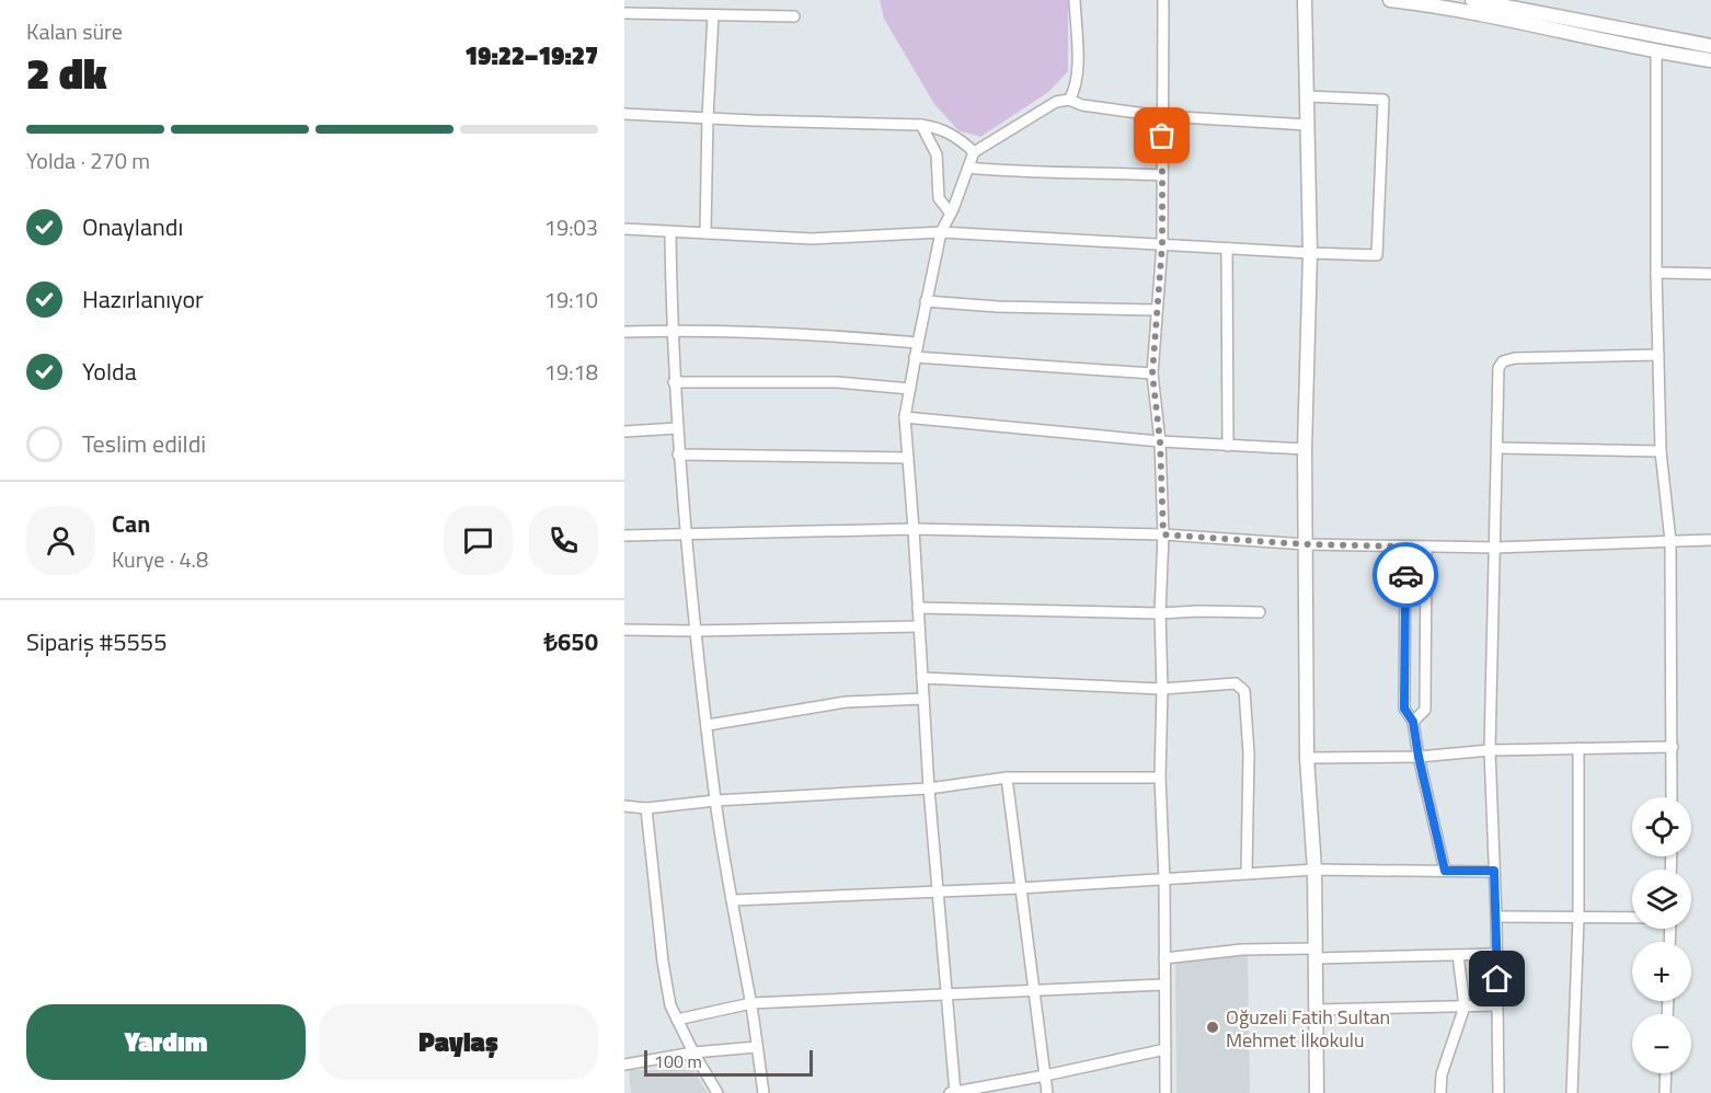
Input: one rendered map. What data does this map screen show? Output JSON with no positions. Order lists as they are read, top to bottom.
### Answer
{
  "places": ["Oğuzeli Fatih Sultan Mehmet İlkokulu"],
  "scale_bar": "100 m",
  "page": {
    "heading": ["2 dk", "Kalan süre", "19:22–19:27"],
    "panel": [
      "Can",
      "Kurye · 4.8",
      "Sipariş #5555",
      "₺650"
    ],
    "bar": "Yolda · 270 m",
    "list": [
      ["Onaylandı", "19:03"],
      ["Hazırlanıyor", "19:10"],
      ["Yolda", "19:18"],
      "Teslim edildi"
    ],
    "map_buttons": ["+", "−"],
    "buttons": ["Yardım", "Paylaş"],
    "scale": "100 m"
  }
}
